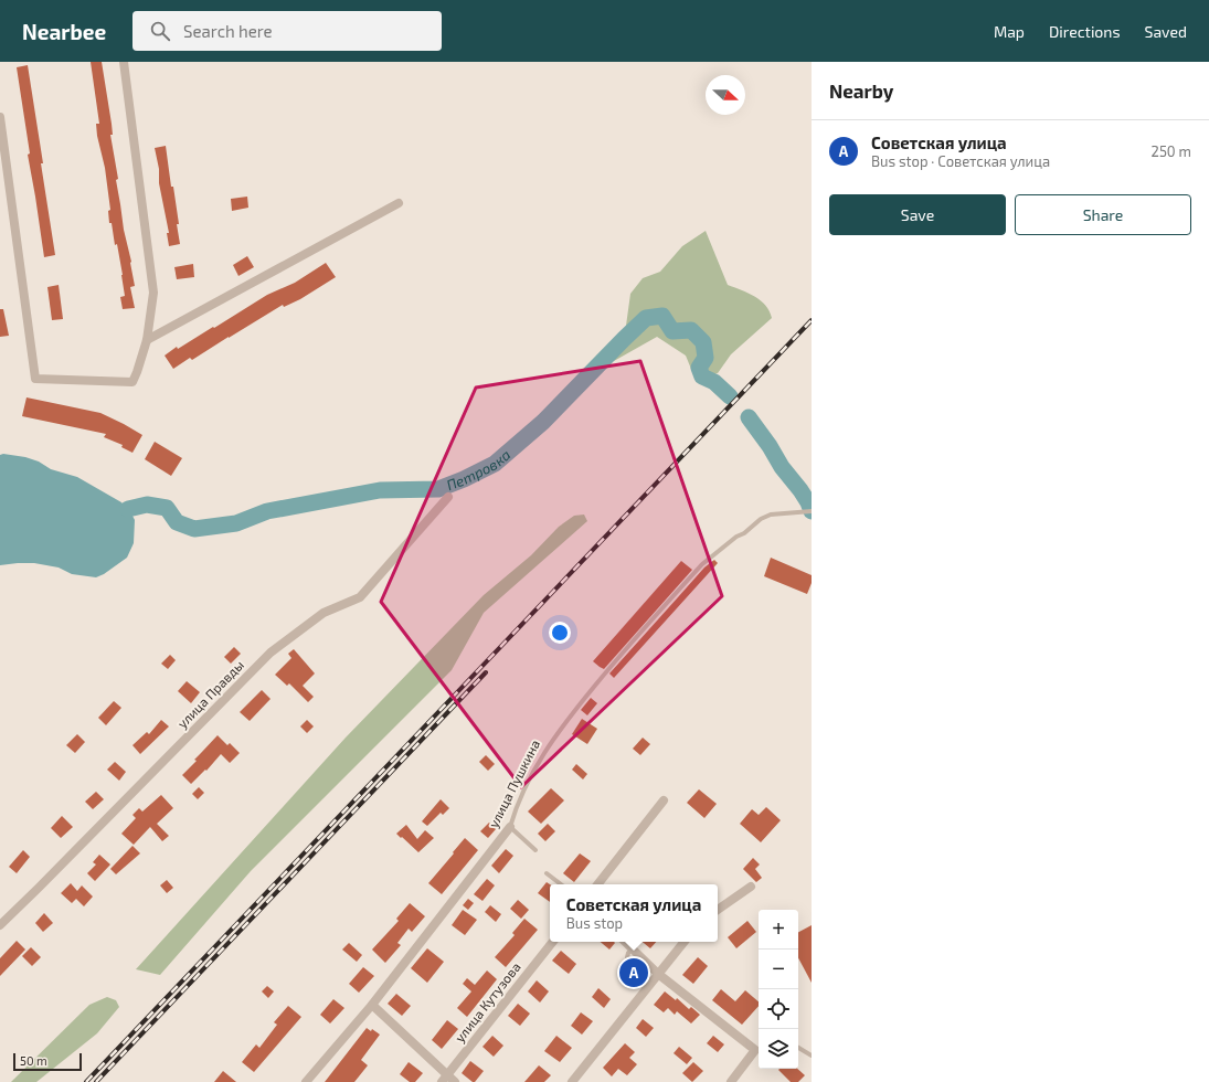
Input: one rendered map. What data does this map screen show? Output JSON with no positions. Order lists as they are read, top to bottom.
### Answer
{
  "streets": {
    "street": ["улица Правды", "улица Пушкина", "улица Кутузова"]
  },
  "water": ["Петровка"],
  "scale_bar": "50 m",
  "north": "right",
  "page": {
    "header": "Nearbee",
    "search": "Search here",
    "nav": ["Map", "Directions", "Saved"],
    "heading": "Nearby",
    "list": [
      {
        "mark": "A",
        "name": "Советская улица",
        "note": "Bus stop · Советская улица",
        "value": "250 m"
      }
    ],
    "buttons": ["Save", "Share"],
    "popup": ["Советская улица", "Bus stop"],
    "map_buttons": ["+", "−"],
    "pins": "A",
    "scale": "50 m"
  }
}
